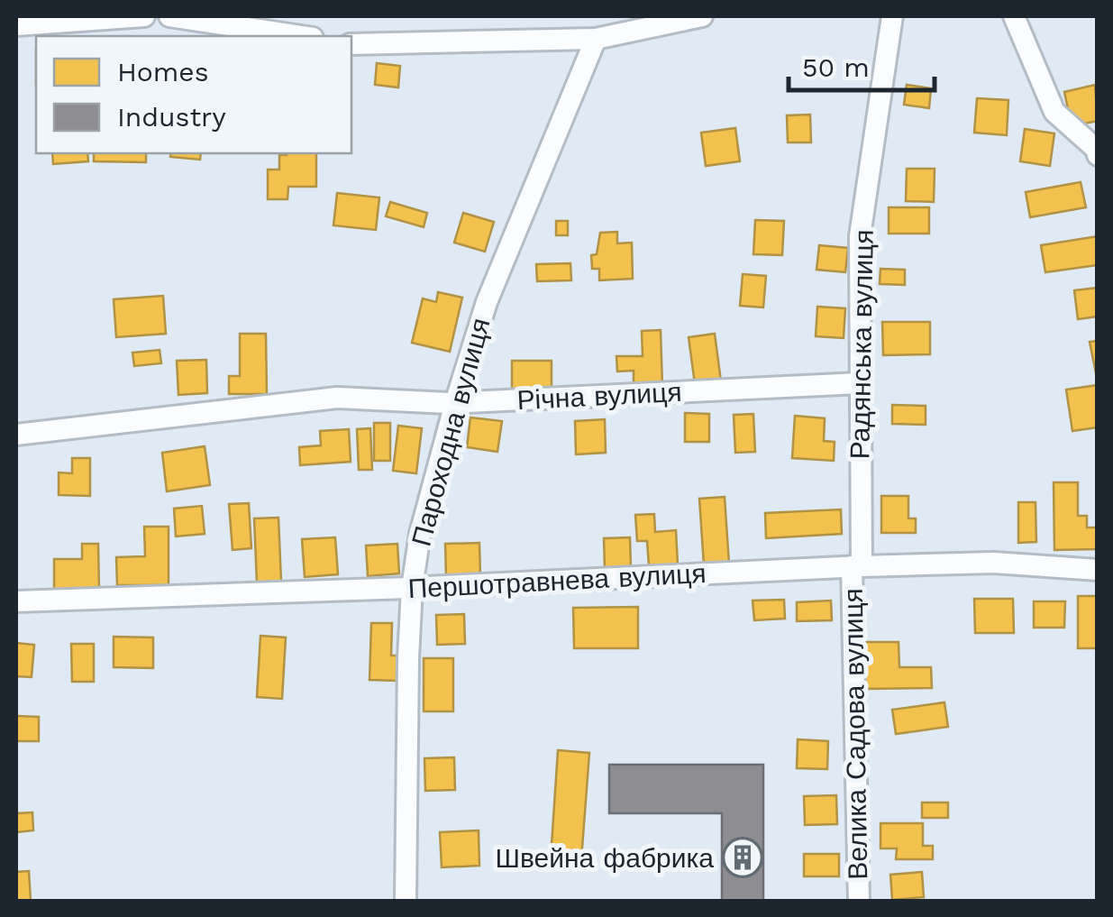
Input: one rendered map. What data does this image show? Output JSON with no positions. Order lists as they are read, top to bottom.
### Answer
{
  "streets": {
    "street": [
      "Радянська вулиця",
      "Річна вулиця",
      "Пароходна вулиця",
      "Першотравнева вулиця",
      "Велика Садова вулиця"
    ]
  },
  "crossings": [
    ["Радянська вулиця", "Річна вулиця"],
    ["Радянська вулиця", "Першотравнева вулиця"],
    ["Радянська вулиця", "Велика Садова вулиця"],
    ["Річна вулиця", "Пароходна вулиця"],
    ["Пароходна вулиця", "Першотравнева вулиця"],
    ["Першотравнева вулиця", "Велика Садова вулиця"]
  ],
  "places": {
    "building": ["Швейна фабрика"]
  },
  "legend": ["Homes", "Industry"],
  "scale_bar": "50 m"
}
